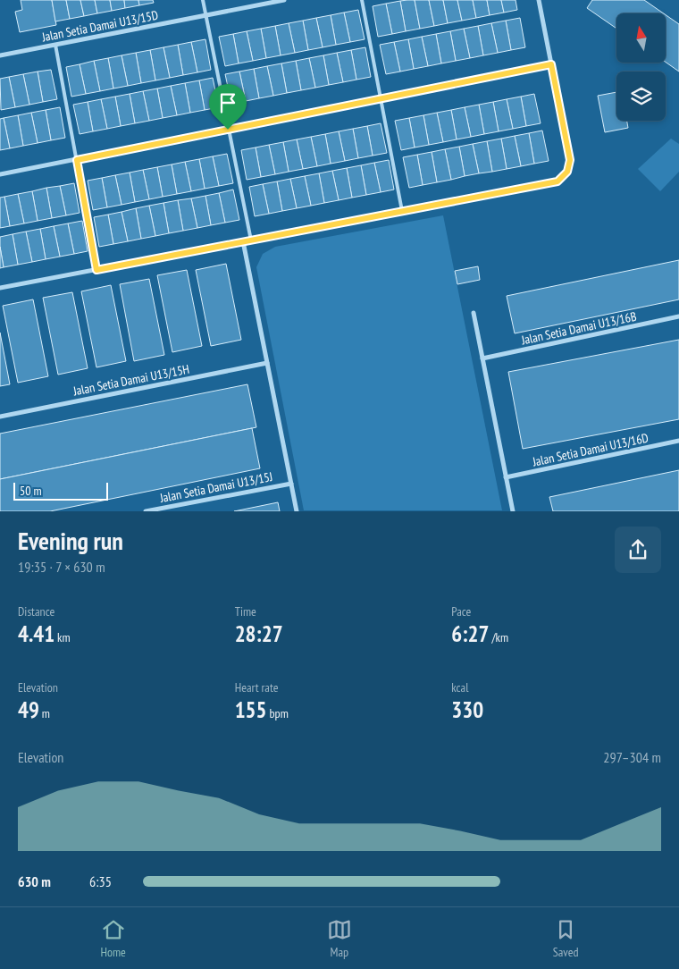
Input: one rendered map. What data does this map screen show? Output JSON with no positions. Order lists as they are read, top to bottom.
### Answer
{
  "streets": {
    "street": [
      "Jalan Setia Damai U13/15D",
      "Jalan Setia Damai U13/16B",
      "Jalan Setia Damai U13/15H",
      "Jalan Setia Damai U13/16D",
      "Jalan Setia Damai U13/15J"
    ]
  },
  "scale_bar": "50 m",
  "north": "top",
  "page": {
    "scale": "50 m",
    "heading": ["Evening run", "19:35 · 7 × 630 m"],
    "stats": [
      ["Distance", "4.41 km"],
      ["Time", "28:27"],
      ["Pace", "6:27 /km"],
      ["Elevation", "49 m"],
      ["Heart rate", "155 bpm"],
      ["kcal", "330"]
    ],
    "chart": ["Elevation", "297–304 m"],
    "list": [
      {
        "name": "630 m",
        "note": "6:35"
      }
    ],
    "tabs": ["Home", "Map", "Saved"]
  }
}
